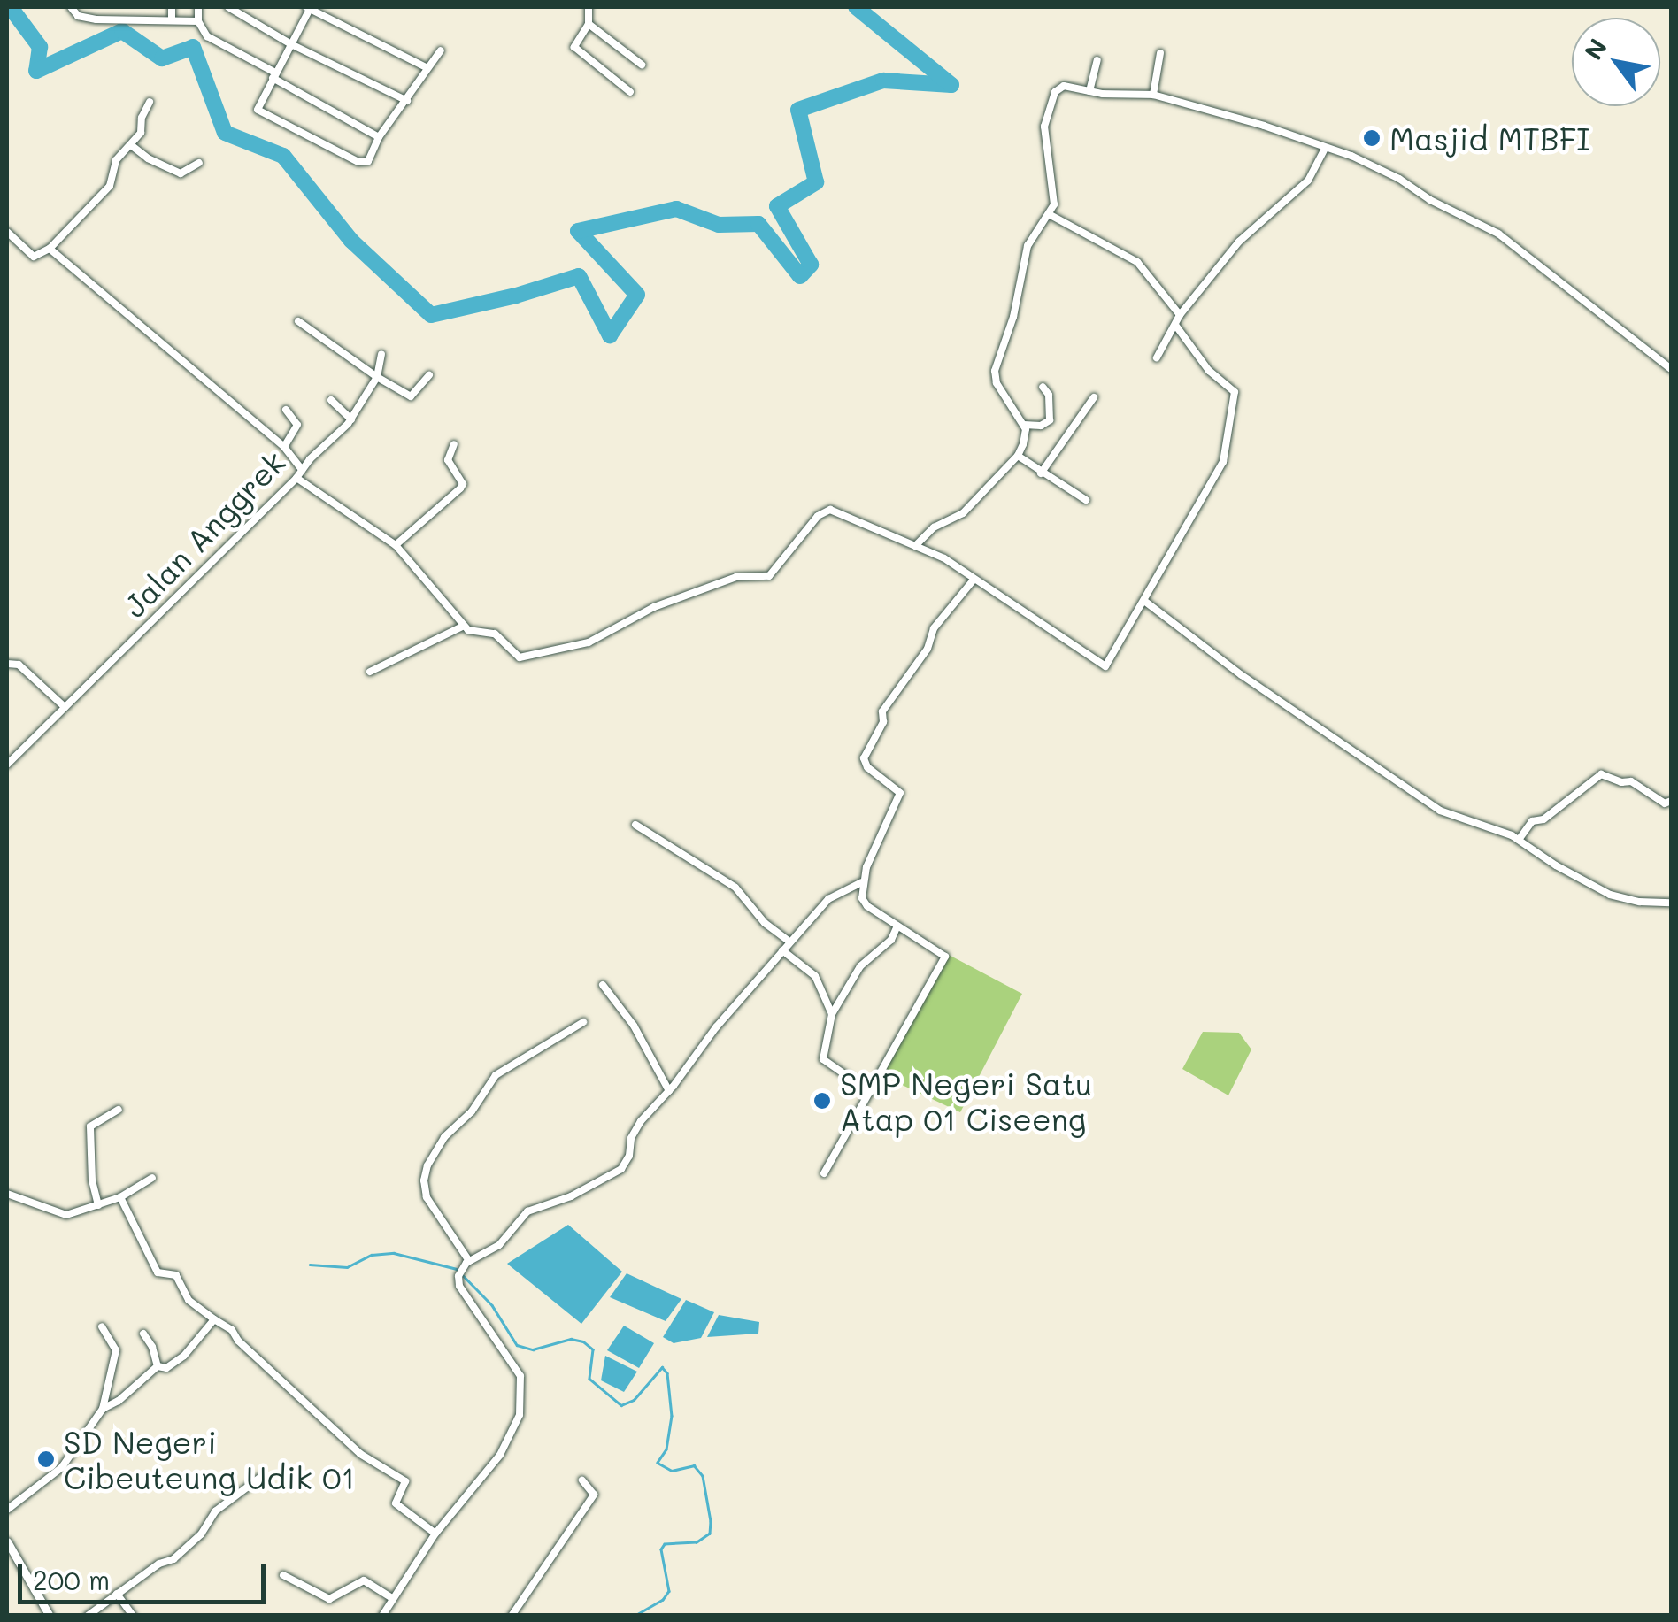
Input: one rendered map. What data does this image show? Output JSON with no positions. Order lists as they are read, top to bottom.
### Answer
{
  "streets": {
    "street": ["Jalan Anggrek"]
  },
  "places": ["Masjid MTBFI", "SMP Negeri Satu Atap 01 Ciseeng", "SD Negeri Cibeuteung Udik 01"],
  "scale_bar": "200 m",
  "north": "top left"
}
